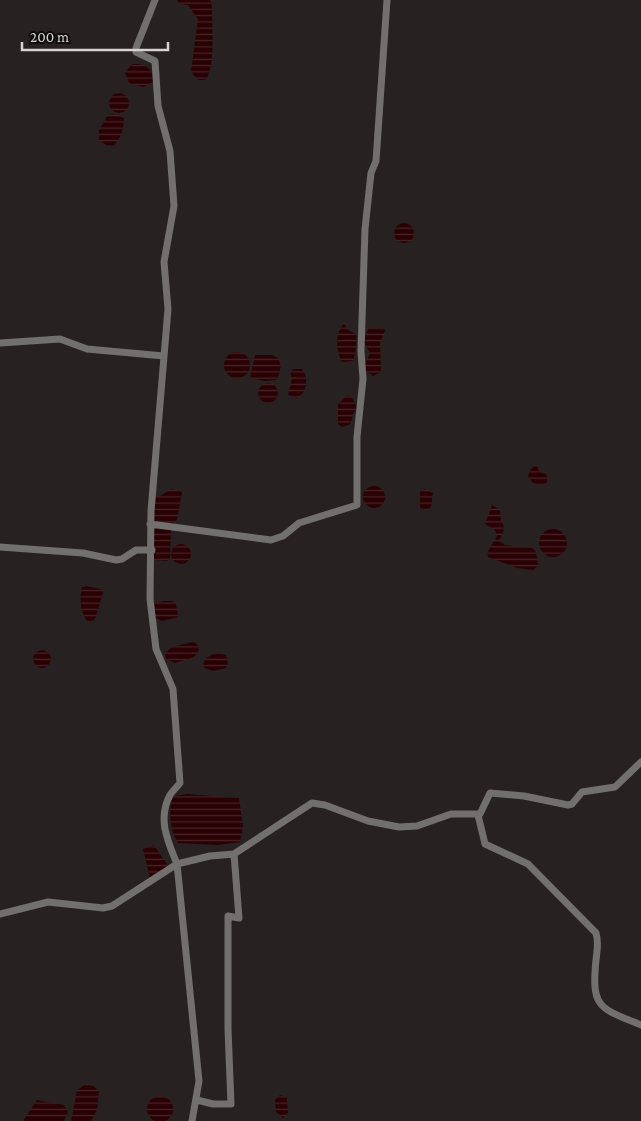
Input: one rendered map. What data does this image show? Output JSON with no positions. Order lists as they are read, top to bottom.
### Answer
{
  "scale_bar": "200 m"
}
